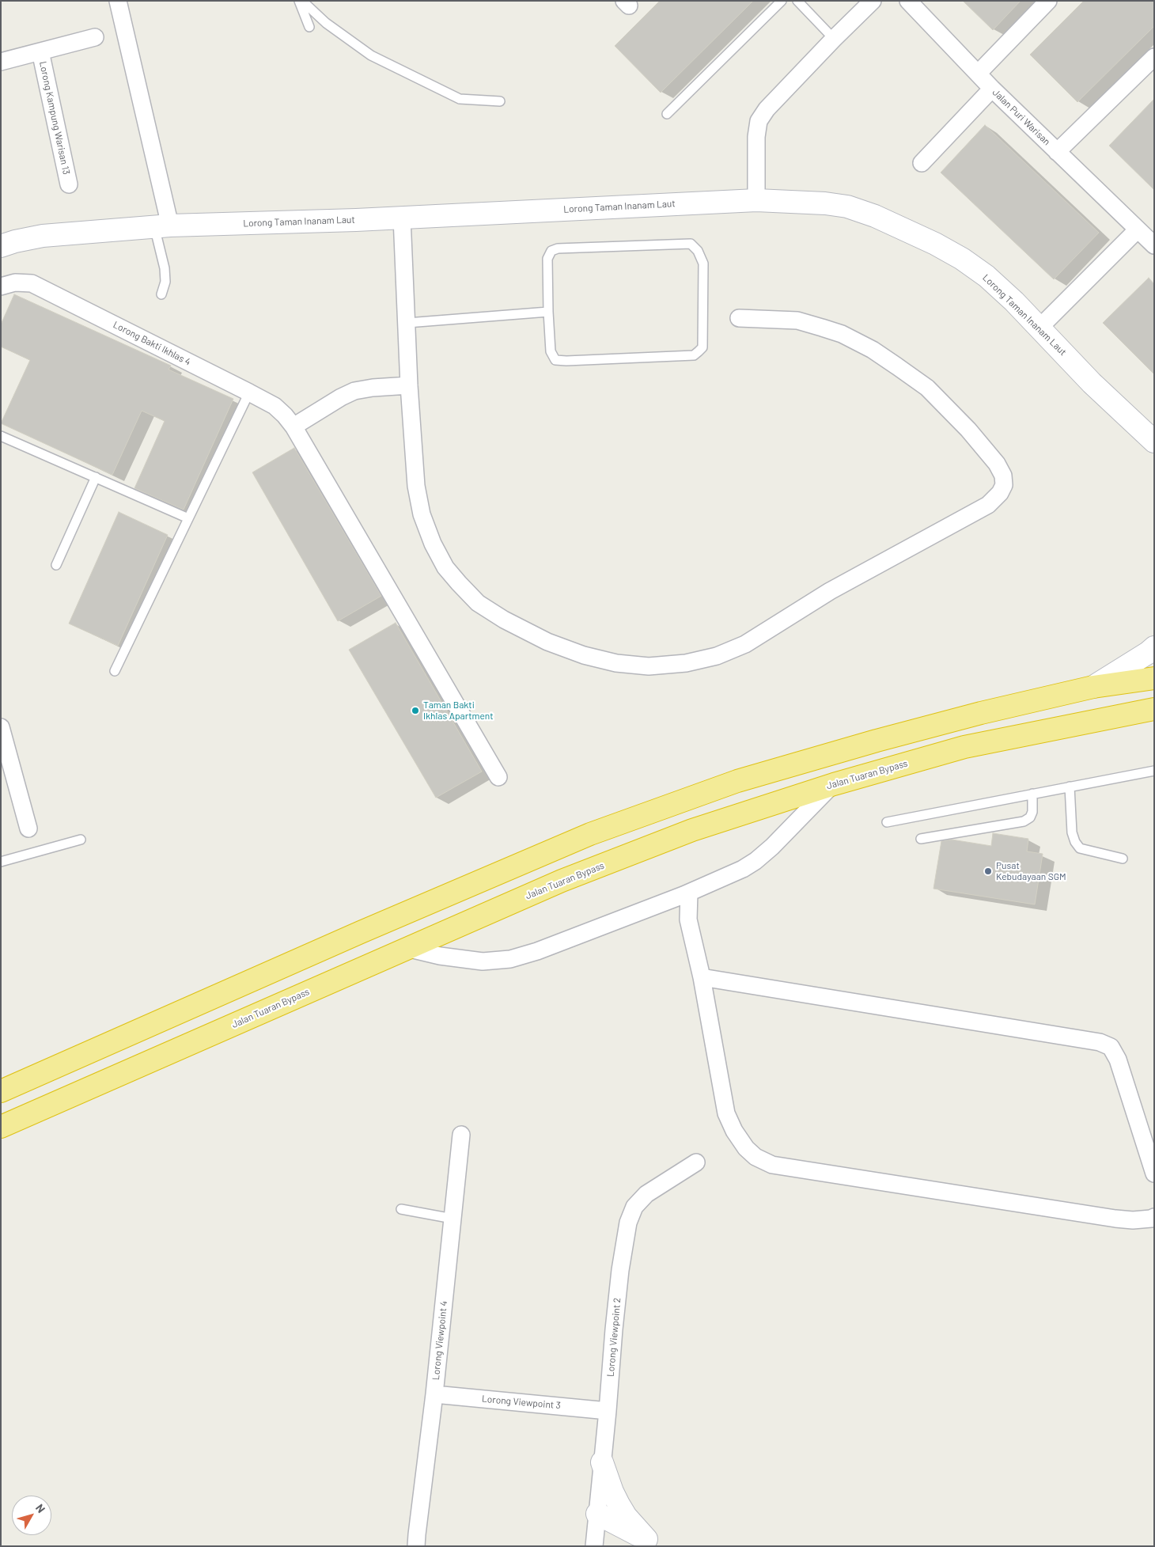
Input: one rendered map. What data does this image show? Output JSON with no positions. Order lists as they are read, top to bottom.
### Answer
{
  "streets": {
    "highway": ["Jalan Tuaran Bypass"],
    "main road": ["Lorong Taman Inanam Laut"],
    "street": [
      "Jalan Puri Warisan",
      "Lorong Kampung Warisan 13",
      "Lorong Bakti Ikhlas 4",
      "Lorong Viewpoint 2",
      "Lorong Viewpoint 4",
      "Lorong Viewpoint 3"
    ]
  },
  "crossings": [
    ["Lorong Viewpoint 2", "Lorong Viewpoint 3"],
    ["Lorong Viewpoint 4", "Lorong Viewpoint 3"]
  ],
  "places": ["Taman Bakti Ikhlas Apartment", "Pusat Kebudayaan SGM"],
  "north": "top right"
}
